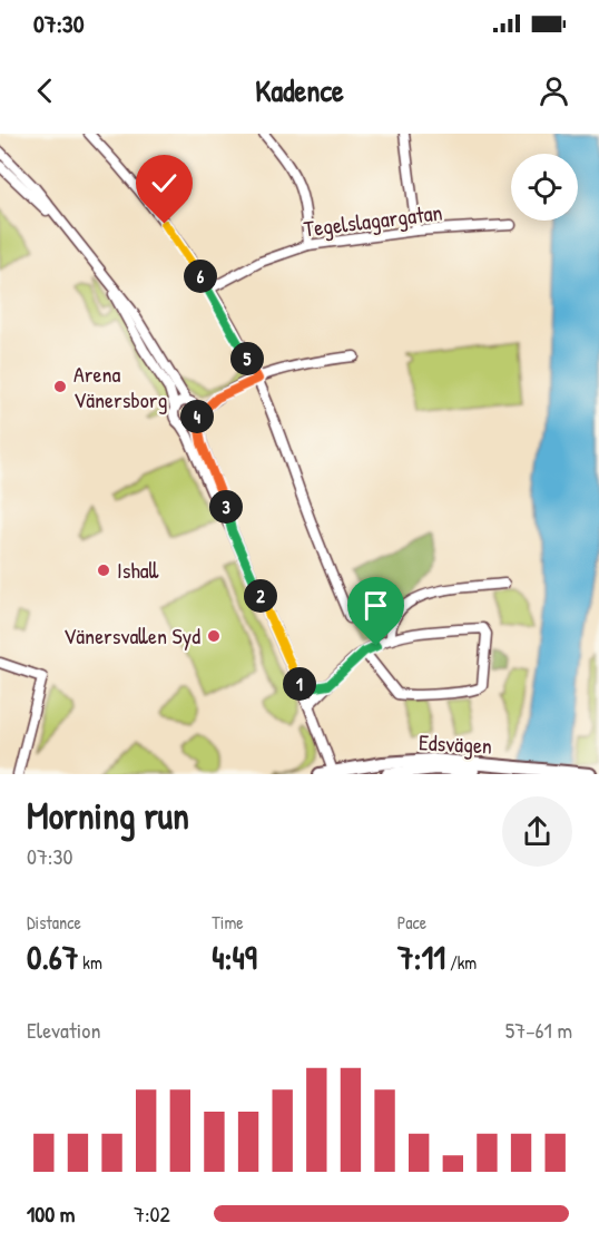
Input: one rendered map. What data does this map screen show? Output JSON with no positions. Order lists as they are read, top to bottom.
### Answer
{
  "streets": {
    "main road": ["Edsvägen"],
    "street": ["Tegelslagargatan"]
  },
  "places": ["Arena Vänersborg", "Ishall", "Vänersvallen Syd"],
  "page": {
    "status": "07:30",
    "header": "Kadence",
    "pins": [
      "6",
      "5",
      "4",
      "3",
      "2",
      "1"
    ],
    "heading": ["Morning run", "07:30"],
    "stats": [
      ["Distance", "0.67 km"],
      ["Time", "4:49"],
      ["Pace", "7:11 /km"]
    ],
    "chart": ["Elevation", "57–61 m"],
    "list": [
      {
        "name": "100 m",
        "note": "7:02"
      }
    ]
  }
}
